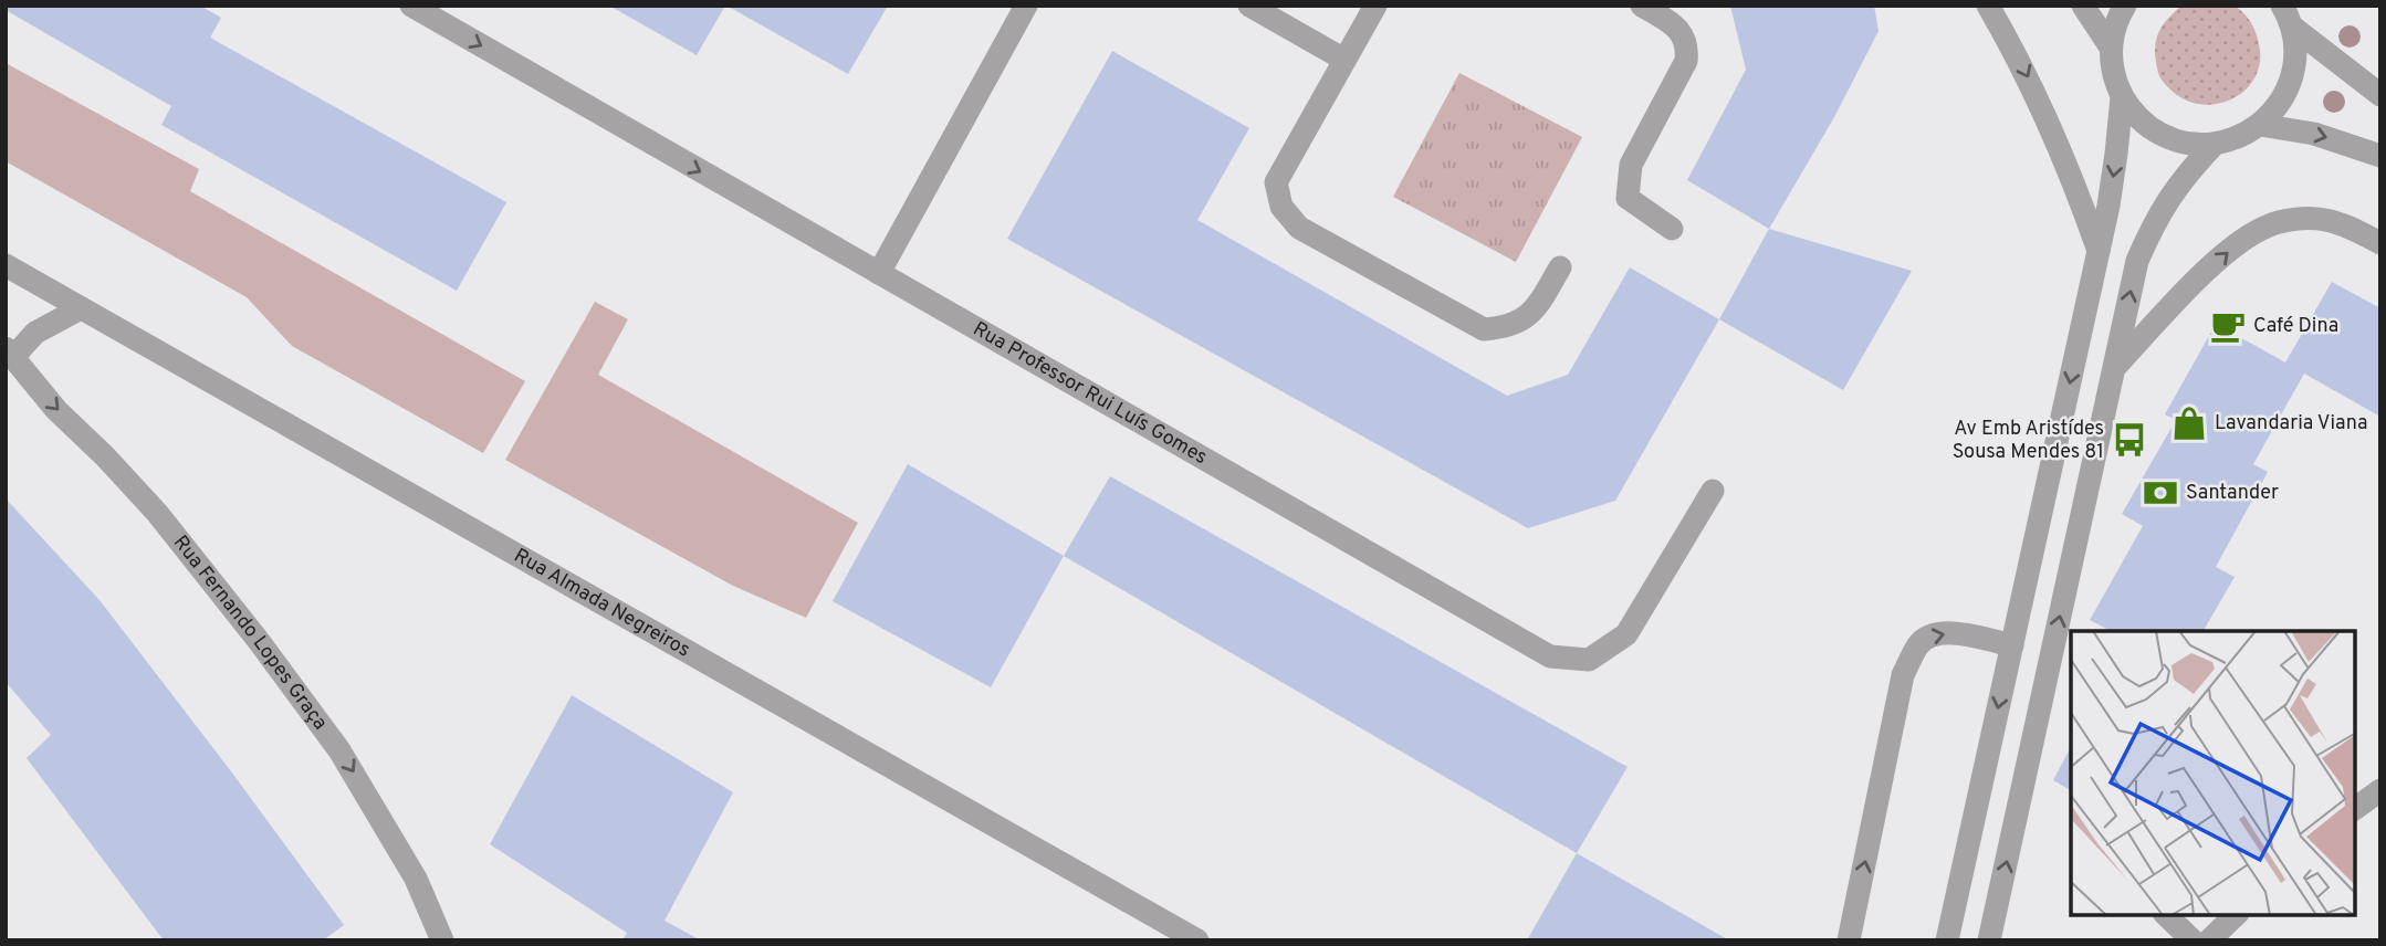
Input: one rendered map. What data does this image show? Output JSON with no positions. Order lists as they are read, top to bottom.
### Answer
{
  "streets": {
    "street": ["Rua Professor Rui Luís Gomes", "Rua Almada Negreiros", "Rua Fernando Lopes Graça"]
  },
  "crossings": [
    ["Rua Almada Negreiros", "Rua Fernando Lopes Graça"]
  ],
  "one_way": ["Rua Fernando Lopes Graça"],
  "places": {
    "cafe": ["Café Dina"],
    "shop": ["Lavandaria Viana"],
    "bus stop": ["Av Emb Aristídes Sousa Mendes 81"],
    "bank": ["Santander"]
  }
}
